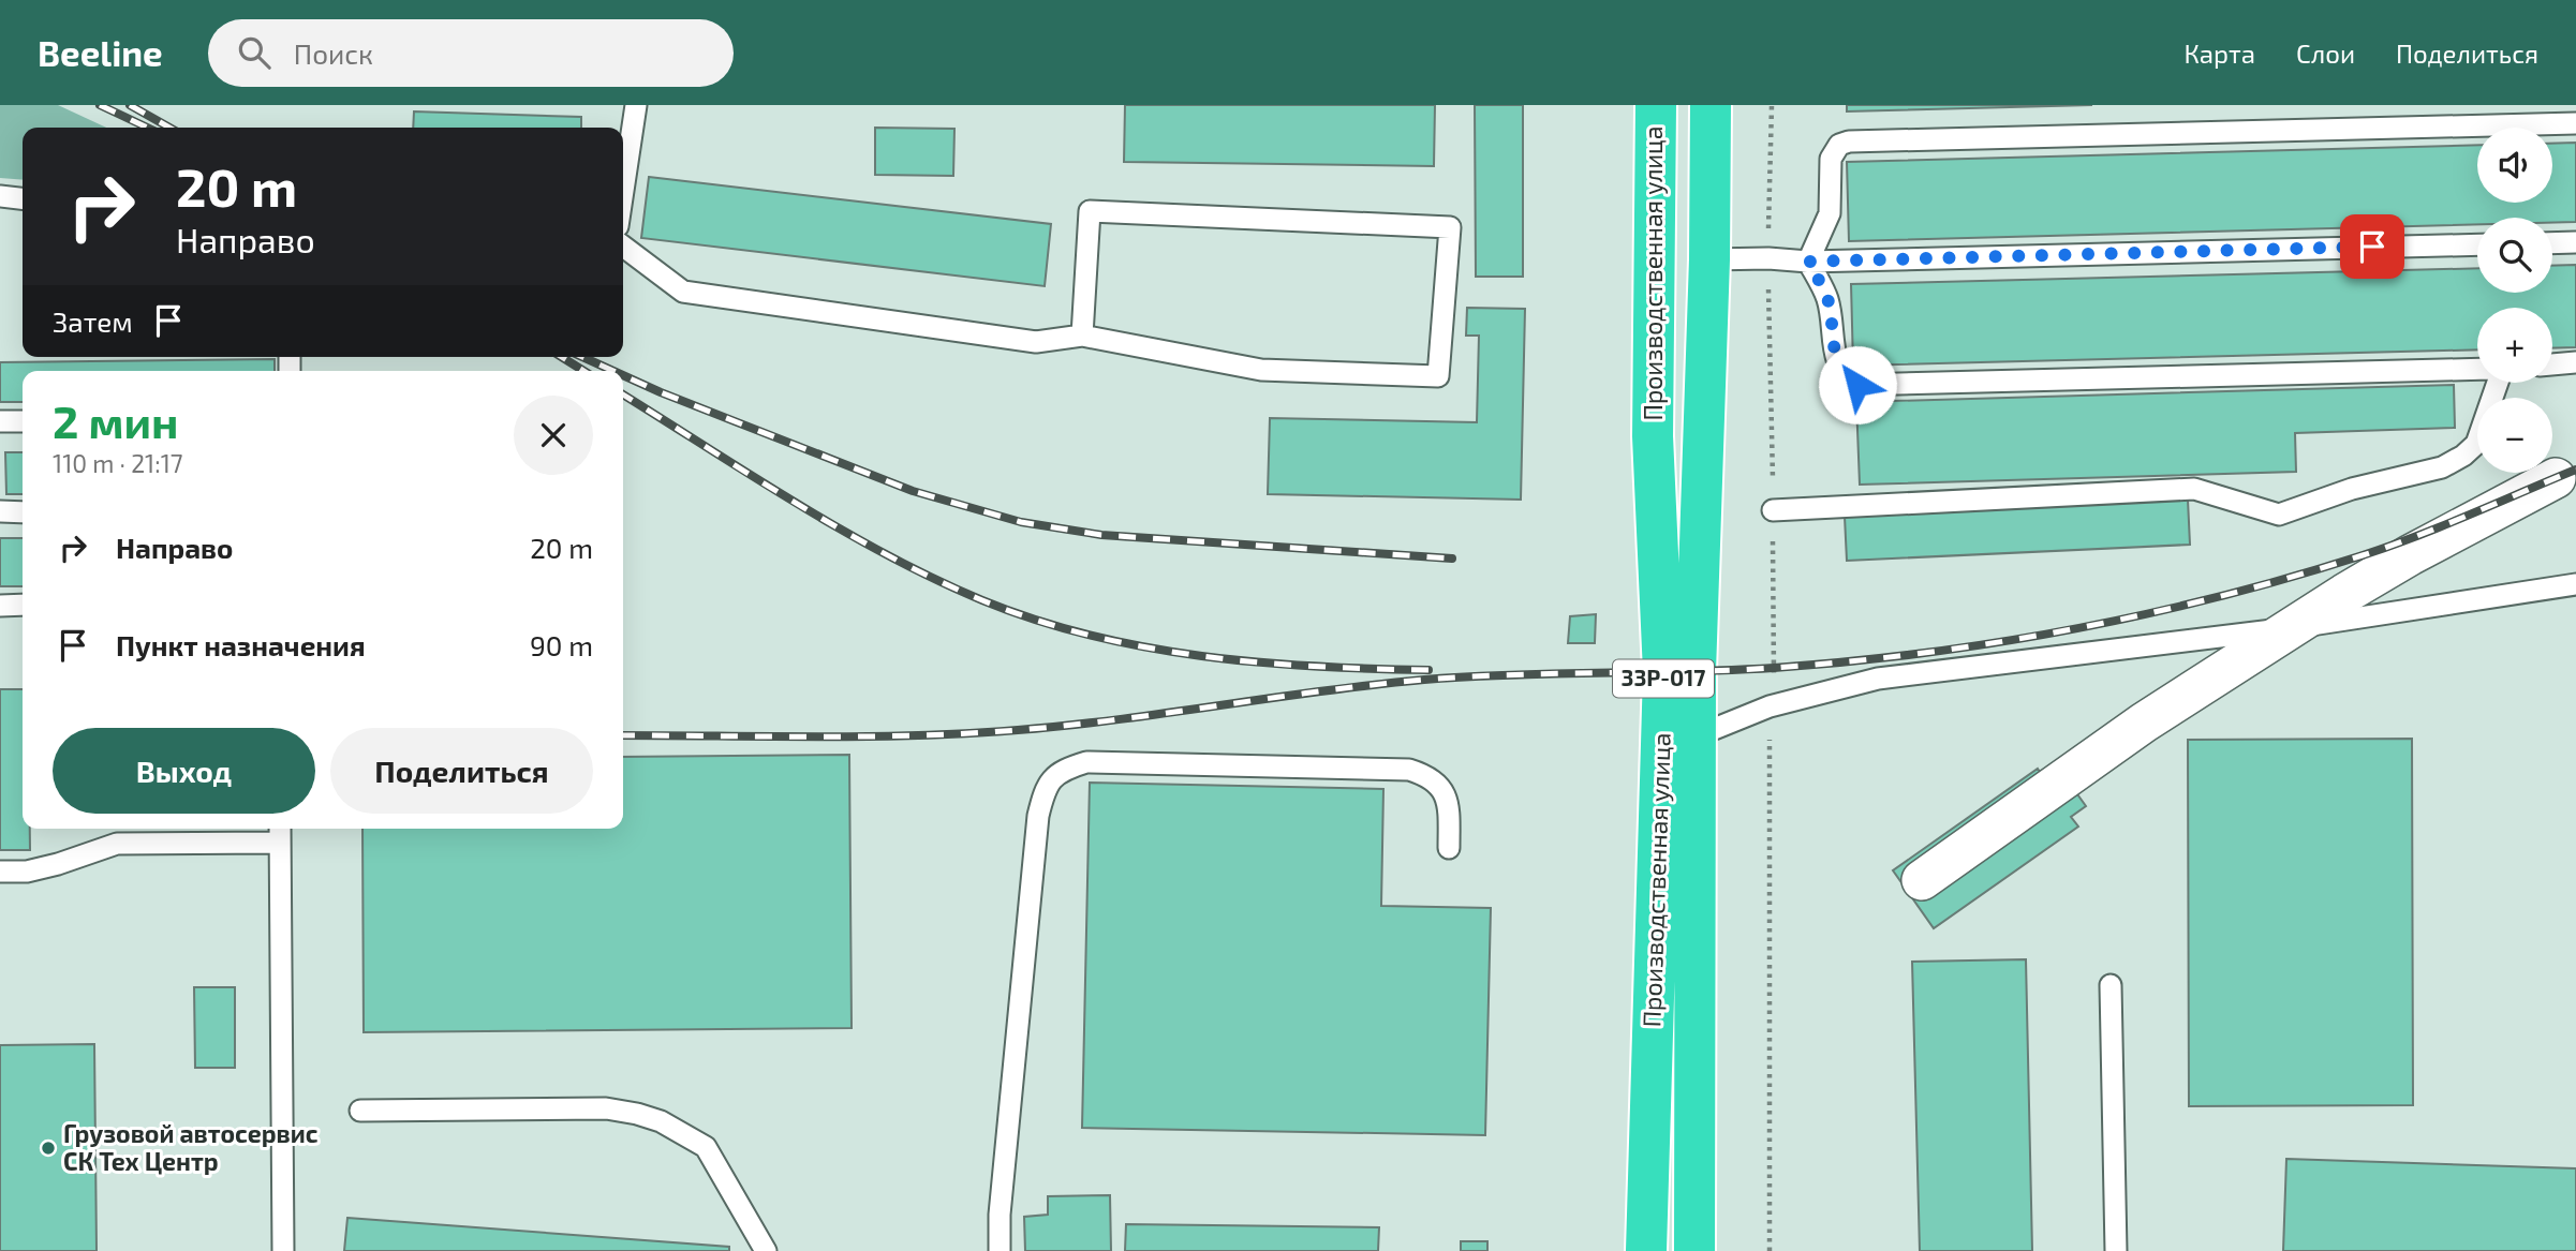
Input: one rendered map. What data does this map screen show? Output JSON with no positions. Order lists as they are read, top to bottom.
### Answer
{
  "streets": {
    "highway": ["Производственная улица", "33Р-017"]
  },
  "places": ["Грузовой автосервис СК Тех Центр"],
  "page": {
    "header": "Beeline",
    "search": "Поиск",
    "nav": ["Карта", "Слои", "Поделиться"],
    "map_buttons": ["+", "−"],
    "turn": ["20 m", "Направо"],
    "then": "Затем",
    "heading": ["2 мин", "110 m · 21:17"],
    "list": [
      {
        "name": "Направо",
        "value": "20 m"
      },
      {
        "name": "Пункт назначения",
        "value": "90 m"
      }
    ],
    "buttons": ["Выход", "Поделиться"]
  }
}
